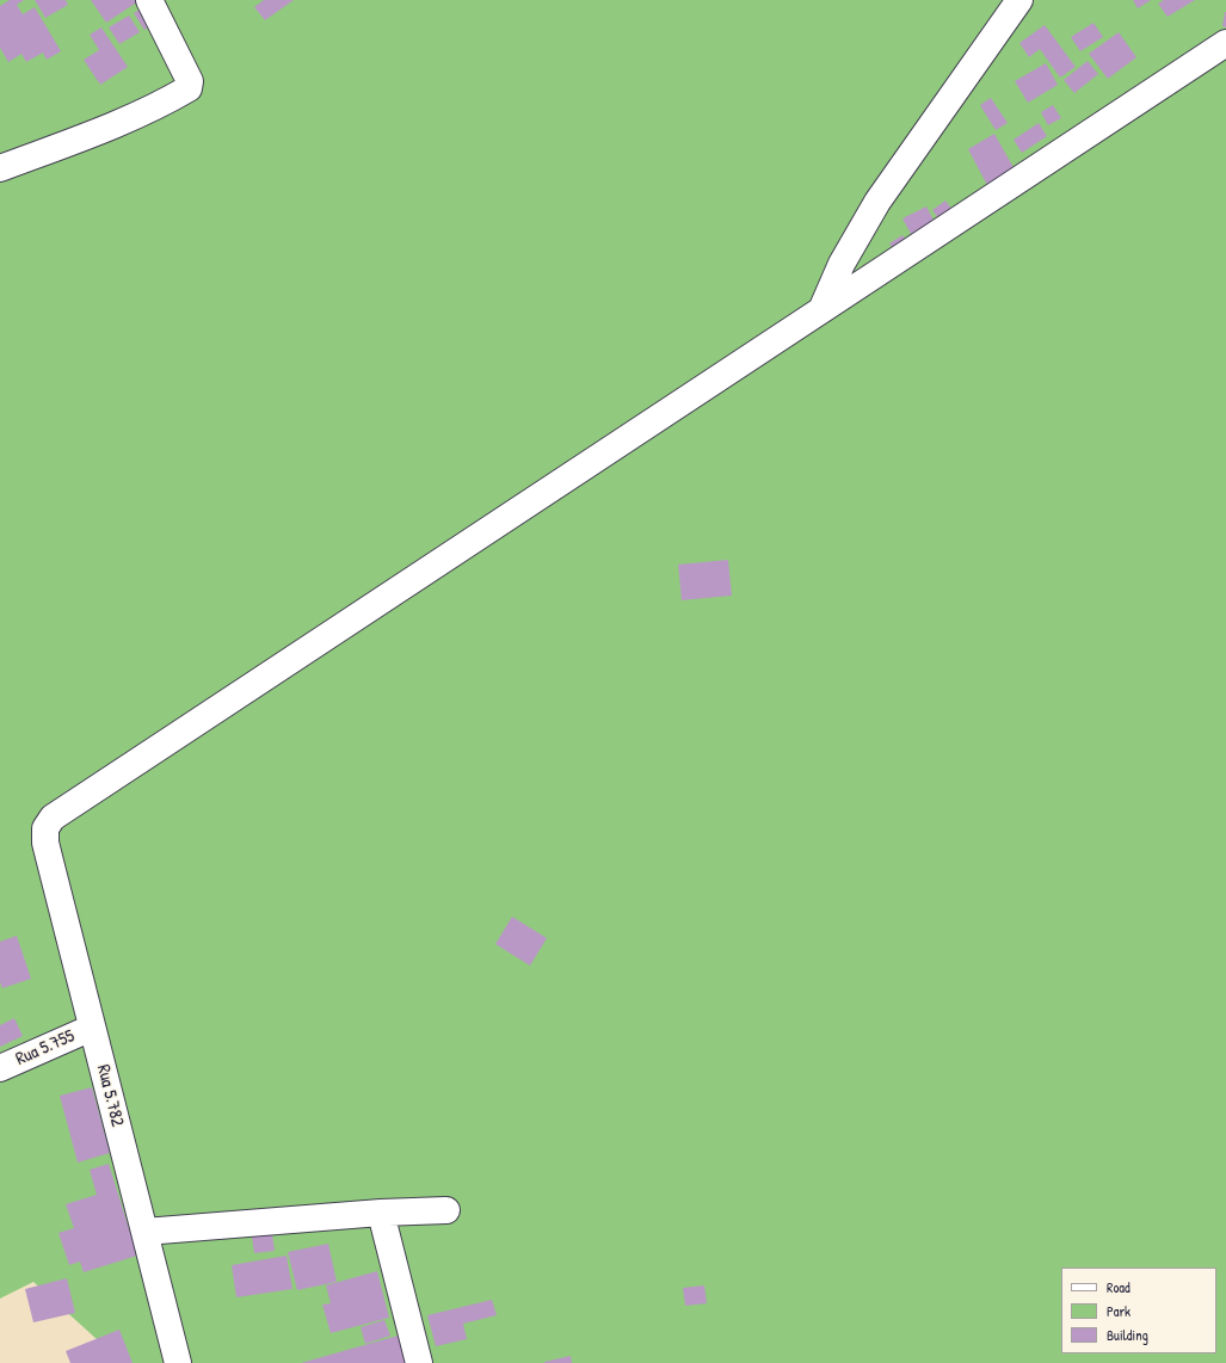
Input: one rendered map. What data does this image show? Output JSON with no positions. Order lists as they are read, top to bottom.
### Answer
{
  "streets": {
    "street": ["Rua 5.755", "Rua 5.782"]
  },
  "crossings": [
    ["Rua 5.755", "Rua 5.782"]
  ],
  "legend": ["Road", "Park", "Building"]
}
